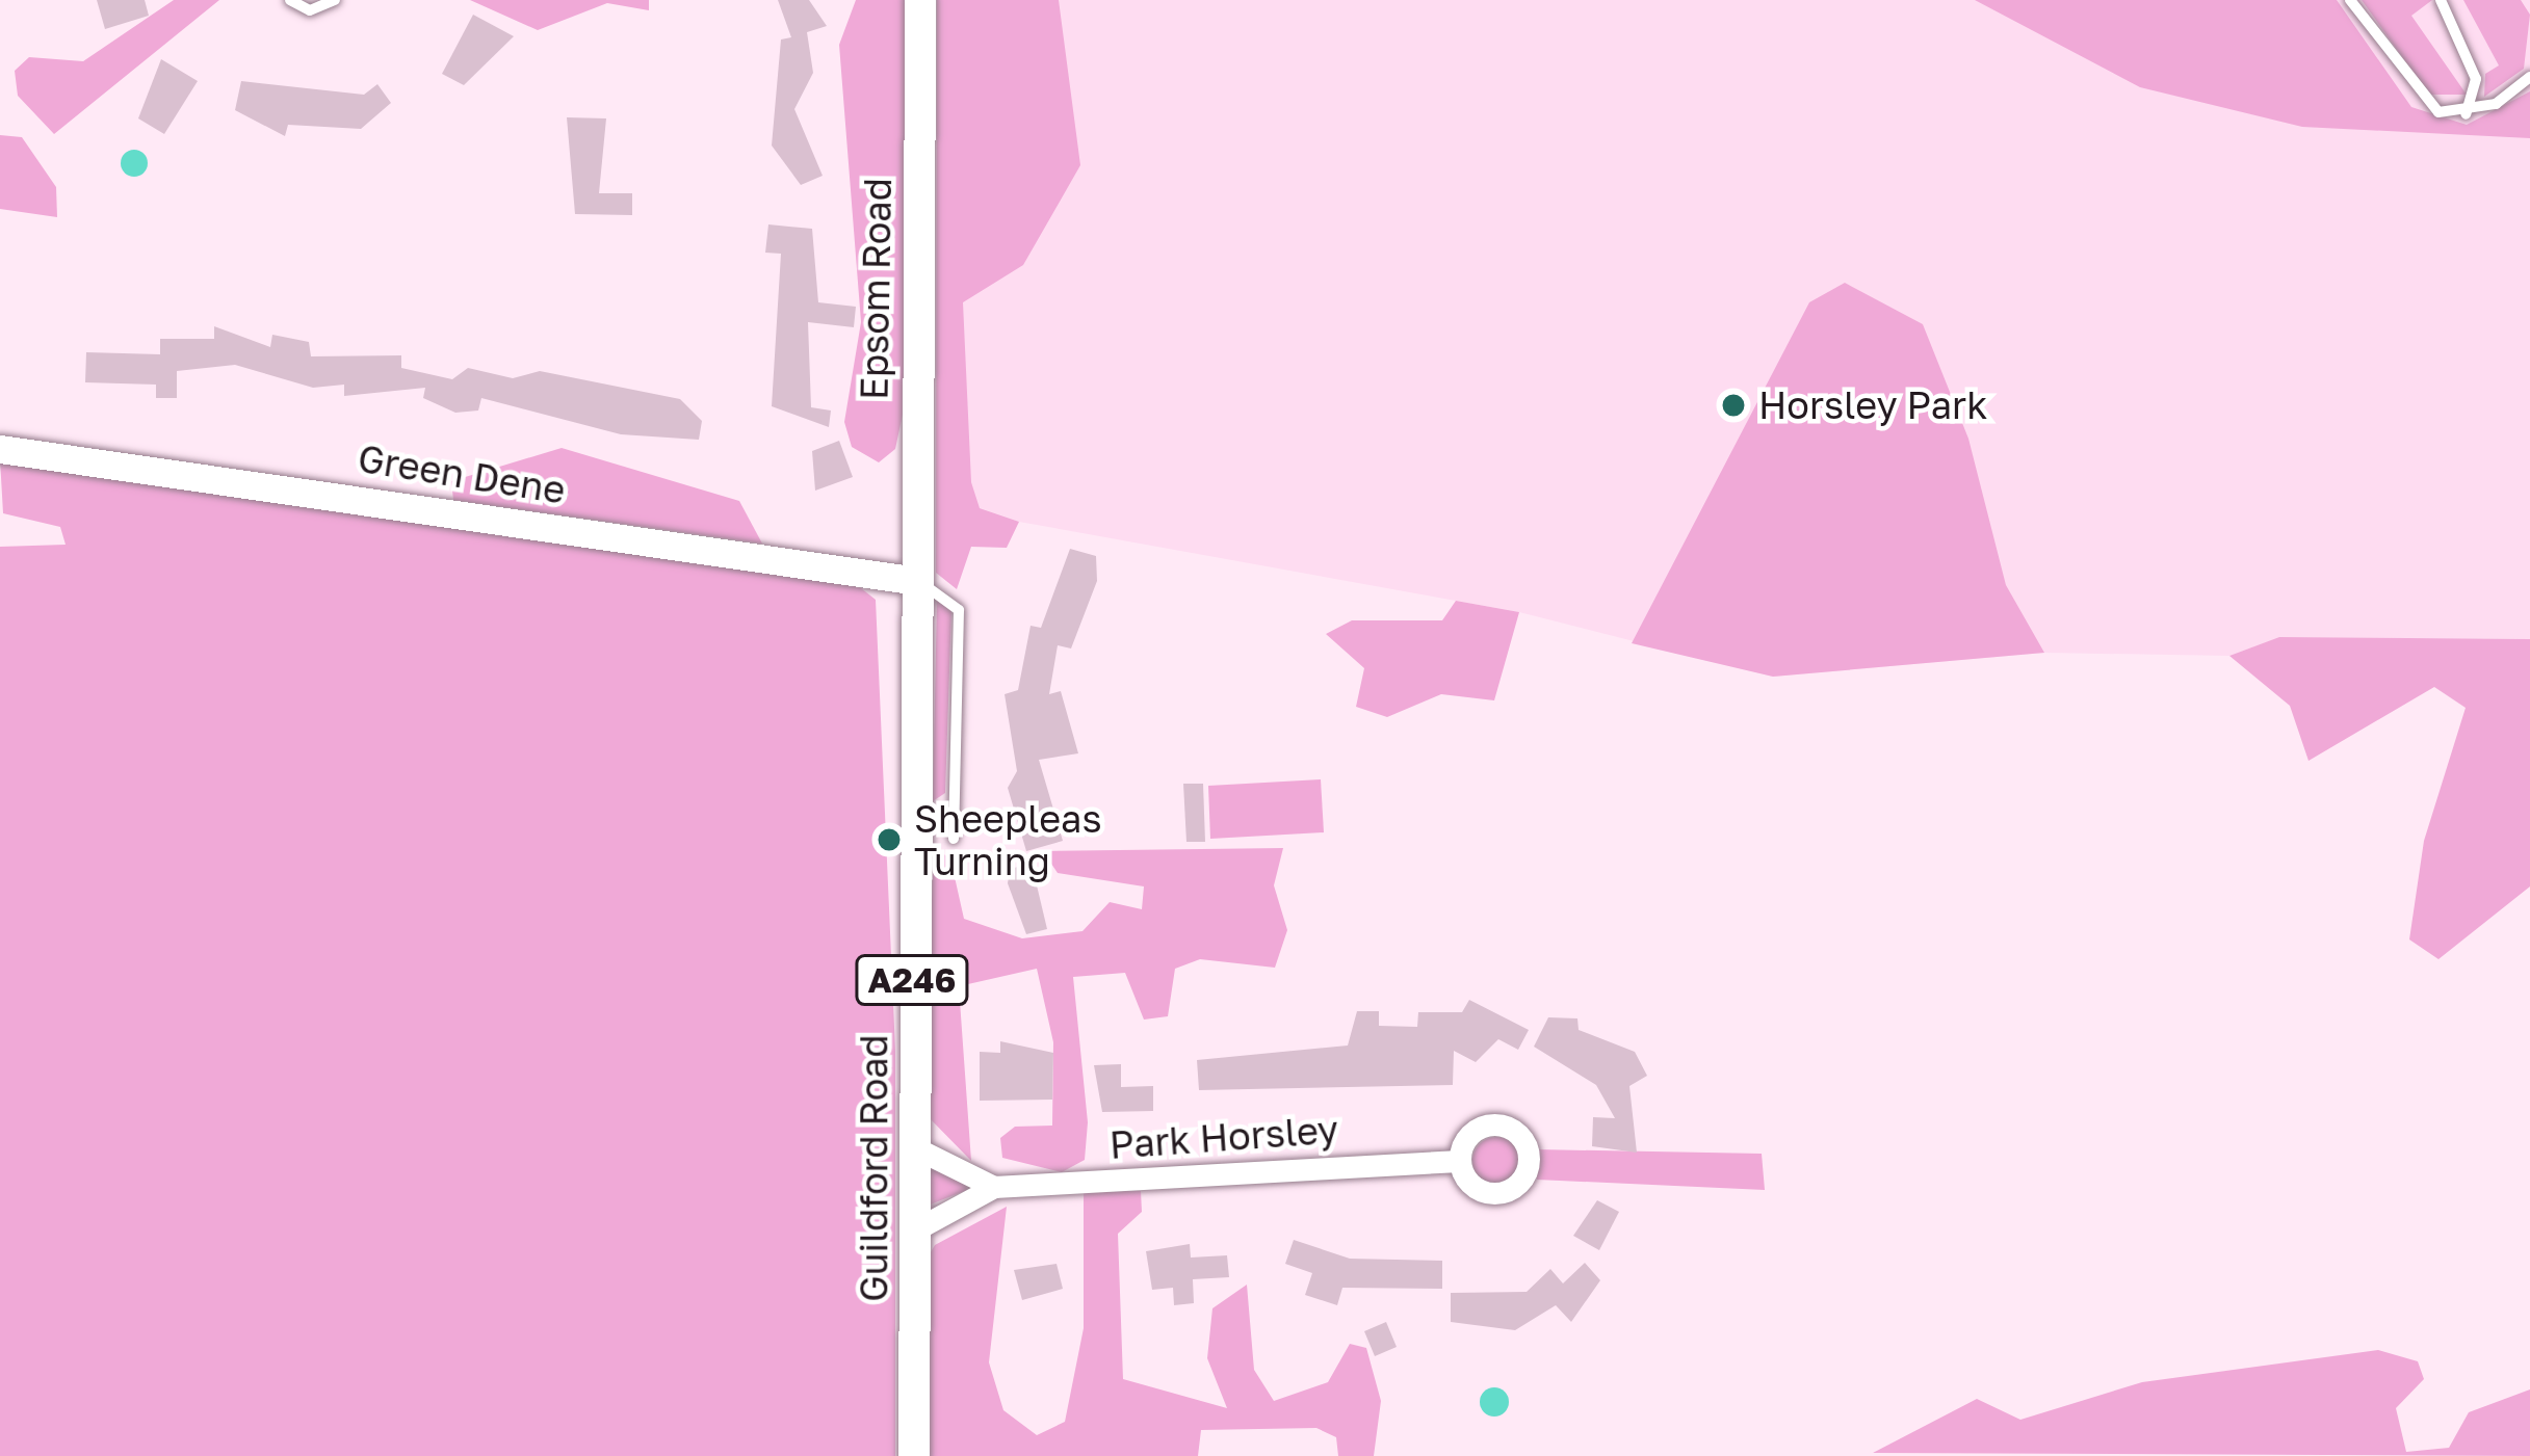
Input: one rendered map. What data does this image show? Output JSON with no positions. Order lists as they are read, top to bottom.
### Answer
{
  "streets": {
    "main road": ["Epsom Road", "A246", "Guildford Road"],
    "street": ["Green Dene", "Park Horsley"]
  },
  "crossings": [
    ["Epsom Road", "Green Dene"],
    ["Epsom Road", "Guildford Road"],
    ["Green Dene", "Guildford Road"],
    ["Park Horsley", "Guildford Road"]
  ],
  "places": ["Horsley Park", "Sheepleas Turning"]
}
